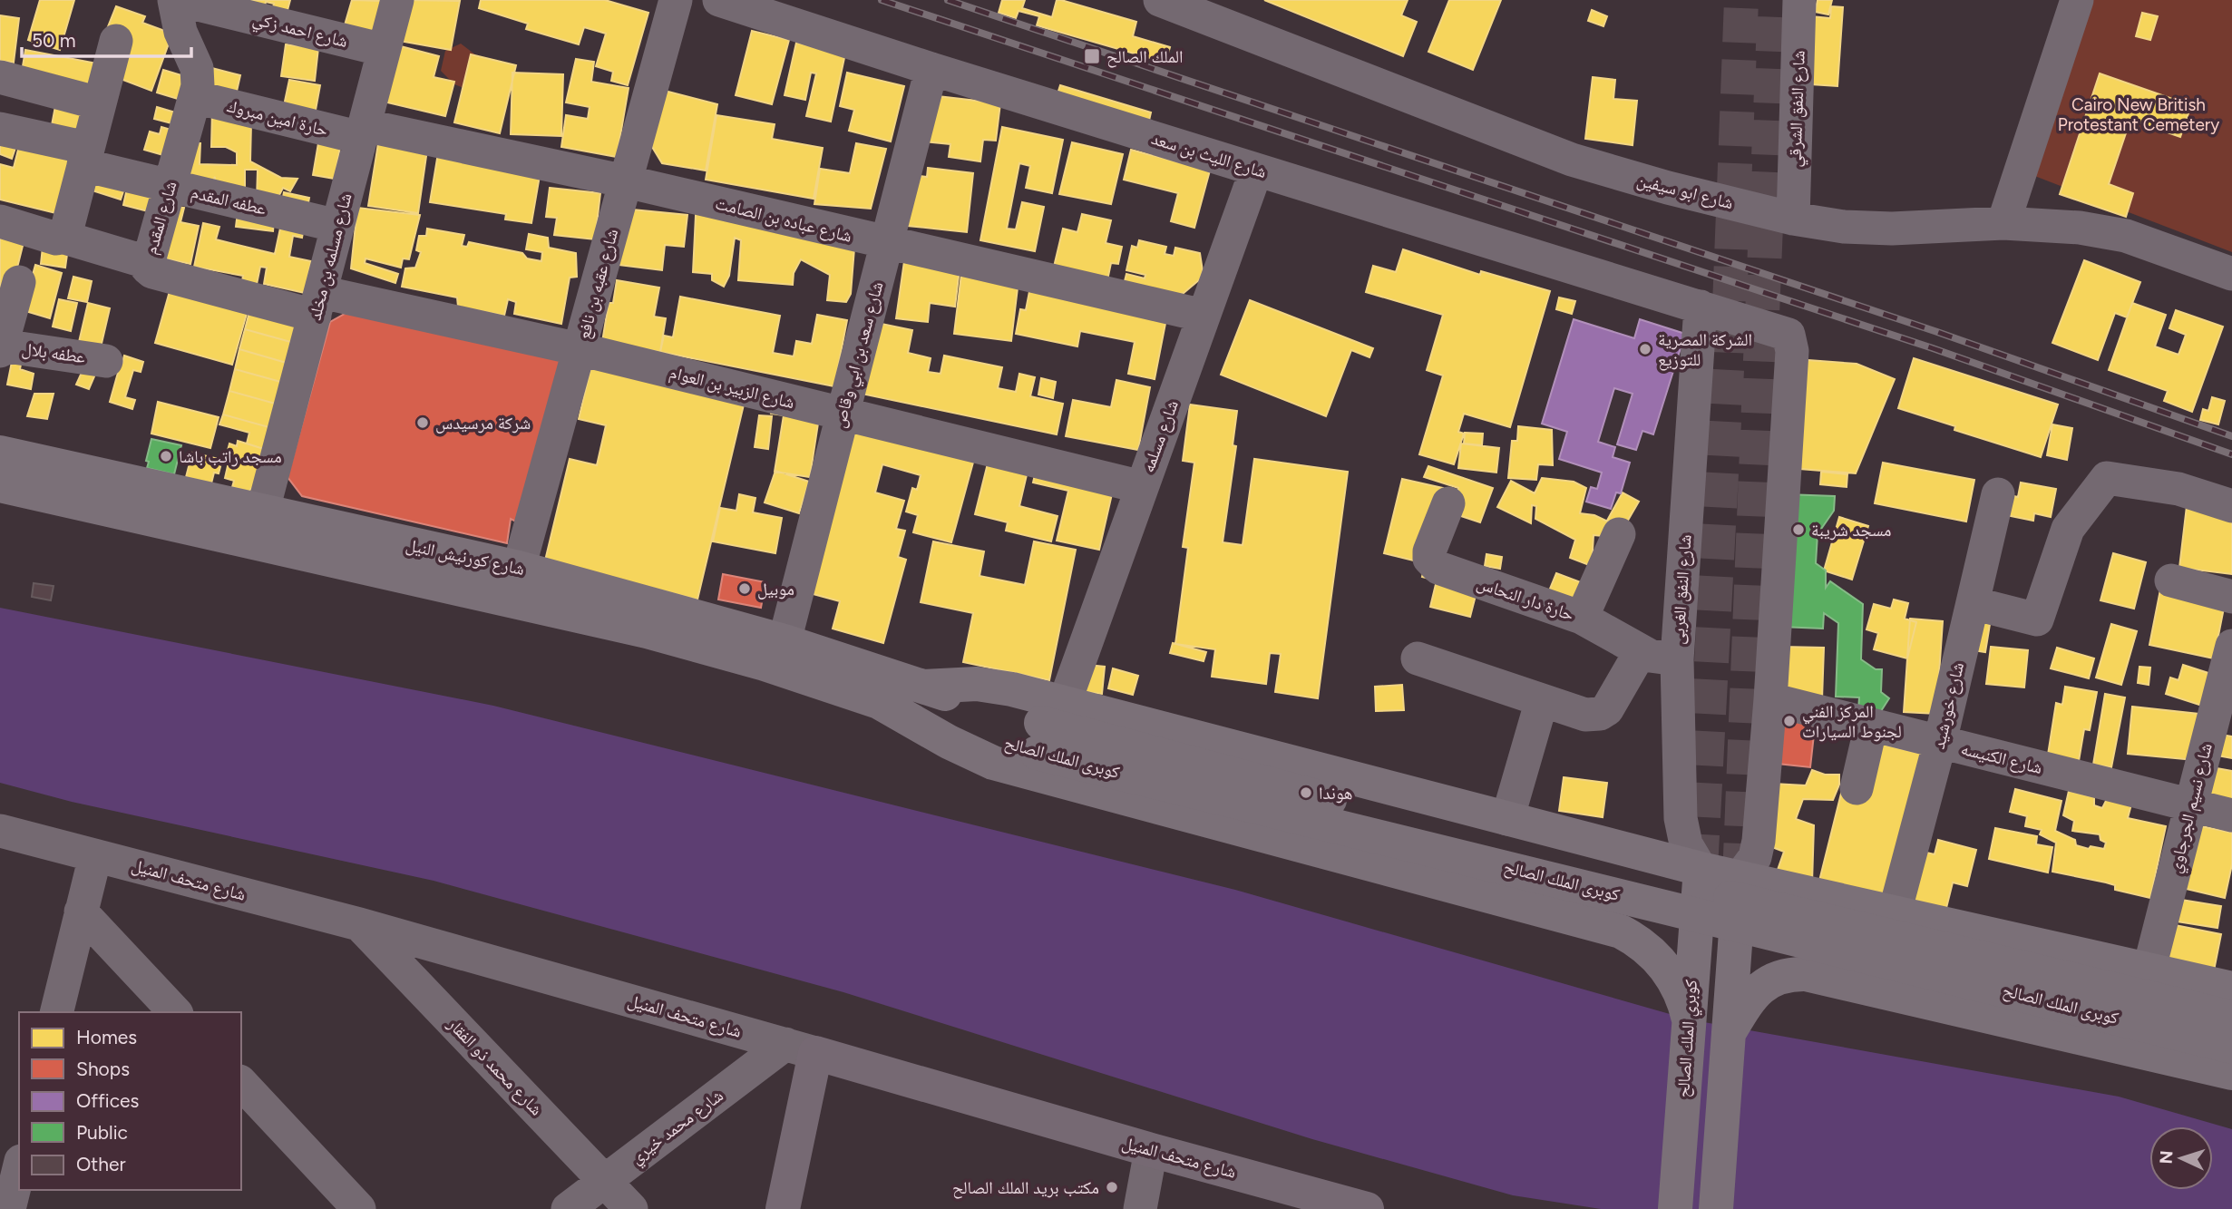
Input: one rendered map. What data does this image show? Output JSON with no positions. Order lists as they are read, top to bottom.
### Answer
{
  "streets": {
    "highway": ["شارع كورنيش النيل", "كوبرى الملك الصالح", "كوبري الملك الصالح"],
    "main road": ["شارع متحف المنيل"],
    "street": [
      "شارع احمد زكي",
      "شارع النفق الشرقي",
      "حارة امين مبروك",
      "شارع الليث بن سعد",
      "شارع ابو سيفين",
      "عطفه المقدم",
      "شارع المقدم",
      "شارع عباده بن الصامت",
      "شارع مسلمه بن مخلد",
      "شارع عقبه بن نافع",
      "عطفه بلال",
      "شارع سعد بن ابي وقاص",
      "شارع الزبير بن العوام",
      "شارع مسلمه",
      "شارع النفق الغربى",
      "حارة دار النحاس",
      "شارع خورشيد",
      "شارع الكنيسه",
      "شارع نسيم الجرجاوي",
      "شارع محمد ذو الفقار",
      "شارع محمد خيري"
    ]
  },
  "crossings": [
    ["شارع احمد زكي", "شارع المقدم"],
    ["شارع احمد زكي", "شارع مسلمه بن مخلد"],
    ["شارع النفق الشرقي", "شارع ابو سيفين"],
    ["حارة امين مبروك", "شارع المقدم"],
    ["حارة امين مبروك", "شارع عباده بن الصامت"],
    ["حارة امين مبروك", "شارع مسلمه بن مخلد"],
    ["شارع الليث بن سعد", "شارع سعد بن ابي وقاص"],
    ["شارع الليث بن سعد", "شارع مسلمه"],
    ["شارع الليث بن سعد", "شارع النفق الغربى"],
    ["شارع الليث بن سعد", "شارع الكنيسه"],
    ["عطفه المقدم", "شارع المقدم"],
    ["عطفه المقدم", "شارع مسلمه بن مخلد"],
    ["شارع المقدم", "شارع مسلمه بن مخلد"],
    ["شارع المقدم", "شارع الزبير بن العوام"],
    ["شارع عباده بن الصامت", "شارع مسلمه بن مخلد"],
    ["شارع عباده بن الصامت", "شارع عقبه بن نافع"],
    ["شارع عباده بن الصامت", "شارع سعد بن ابي وقاص"],
    ["شارع عباده بن الصامت", "شارع مسلمه"],
    ["شارع مسلمه بن مخلد", "شارع الزبير بن العوام"],
    ["شارع مسلمه بن مخلد", "شارع كورنيش النيل"],
    ["شارع عقبه بن نافع", "شارع الزبير بن العوام"],
    ["شارع عقبه بن نافع", "شارع كورنيش النيل"],
    ["شارع سعد بن ابي وقاص", "شارع الزبير بن العوام"],
    ["شارع سعد بن ابي وقاص", "شارع كورنيش النيل"],
    ["شارع الزبير بن العوام", "شارع مسلمه"],
    ["شارع كورنيش النيل", "كوبرى الملك الصالح"],
    ["شارع النفق الغربى", "حارة دار النحاس"],
    ["شارع النفق الغربى", "كوبري الملك الصالح"],
    ["شارع خورشيد", "شارع الكنيسه"],
    ["شارع الكنيسه", "شارع نسيم الجرجاوي"],
    ["شارع متحف المنيل", "شارع محمد ذو الفقار"],
    ["شارع متحف المنيل", "شارع محمد خيري"],
    ["شارع محمد ذو الفقار", "شارع محمد خيري"]
  ],
  "parks": ["Cairo New British Protestant Cemetery"],
  "places": {
    "transit": ["الملك الصالح"],
    "other": [
      "الشركة المصرية للتوزيع",
      "شركة مرسيدس",
      "مسجد راتب باشا",
      "مسجد شريبة",
      "موبيل",
      "المركز الفني لجنوط السيارات",
      "هوندا",
      "مكتب بريد الملك الصالح"
    ]
  },
  "legend": [
    "Homes",
    "Shops",
    "Offices",
    "Public",
    "Other"
  ],
  "scale_bar": "50 m",
  "north": "left"
}
